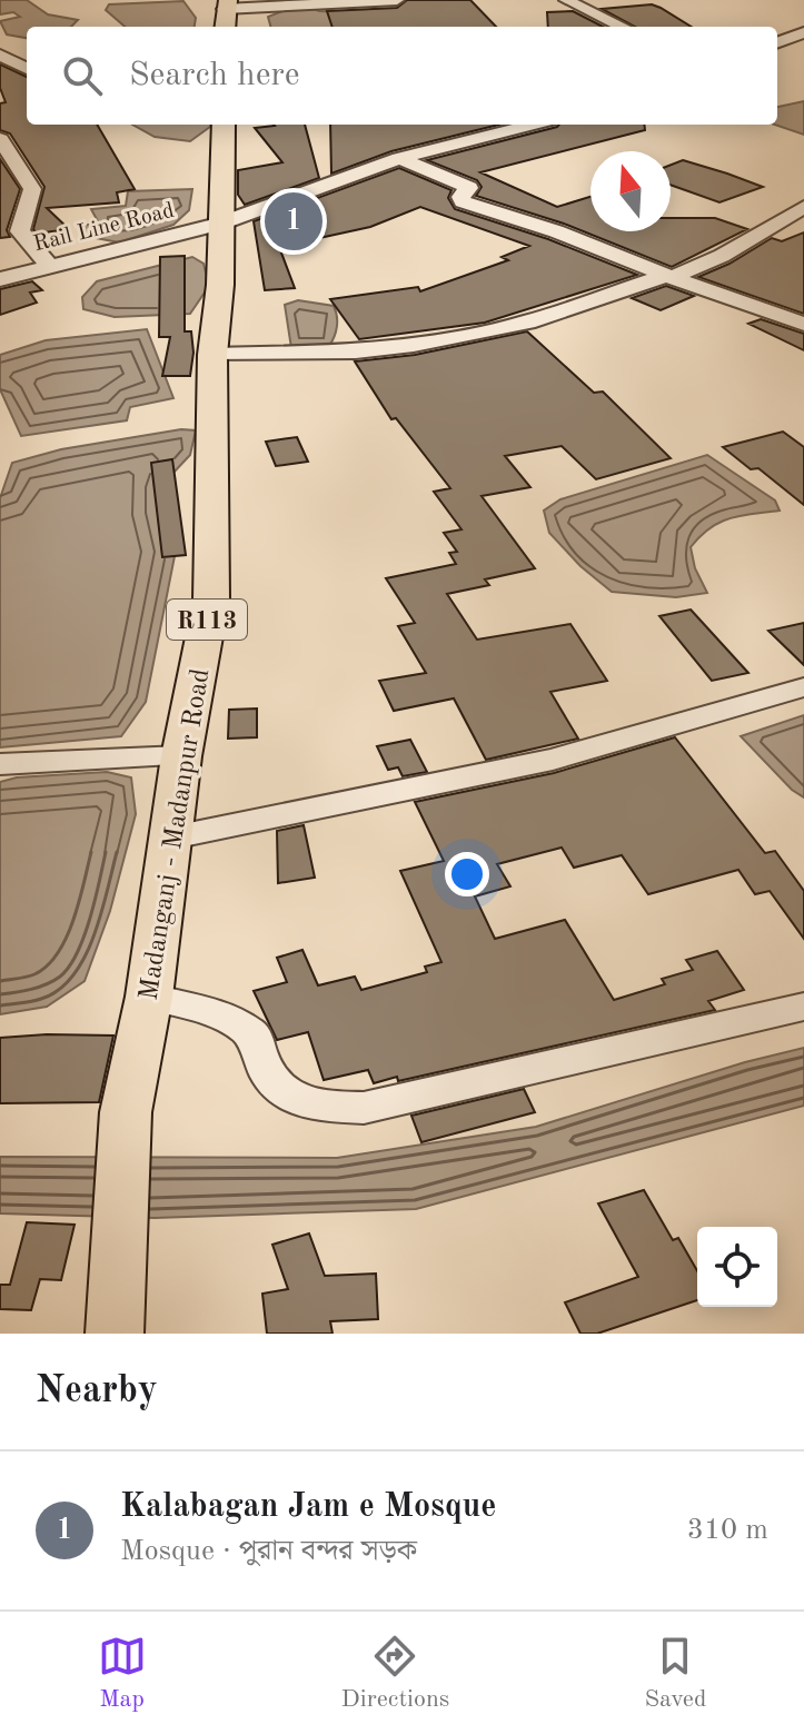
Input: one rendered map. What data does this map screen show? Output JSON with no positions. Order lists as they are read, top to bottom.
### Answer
{
  "streets": {
    "main road": ["R113", "Madanganj - Madanpur Road"],
    "street": ["Rail Line Road"]
  },
  "crossings": [
    ["Rail Line Road", "Madanganj - Madanpur Road"]
  ],
  "north": "top",
  "page": {
    "search": "Search here",
    "pins": "1",
    "heading": "Nearby",
    "list": [
      {
        "mark": "1",
        "name": "Kalabagan Jam e Mosque",
        "note": "Mosque · পুরান বন্দর সড়ক",
        "value": "310 m"
      }
    ],
    "nav": ["Map", "Directions", "Saved"]
  }
}
